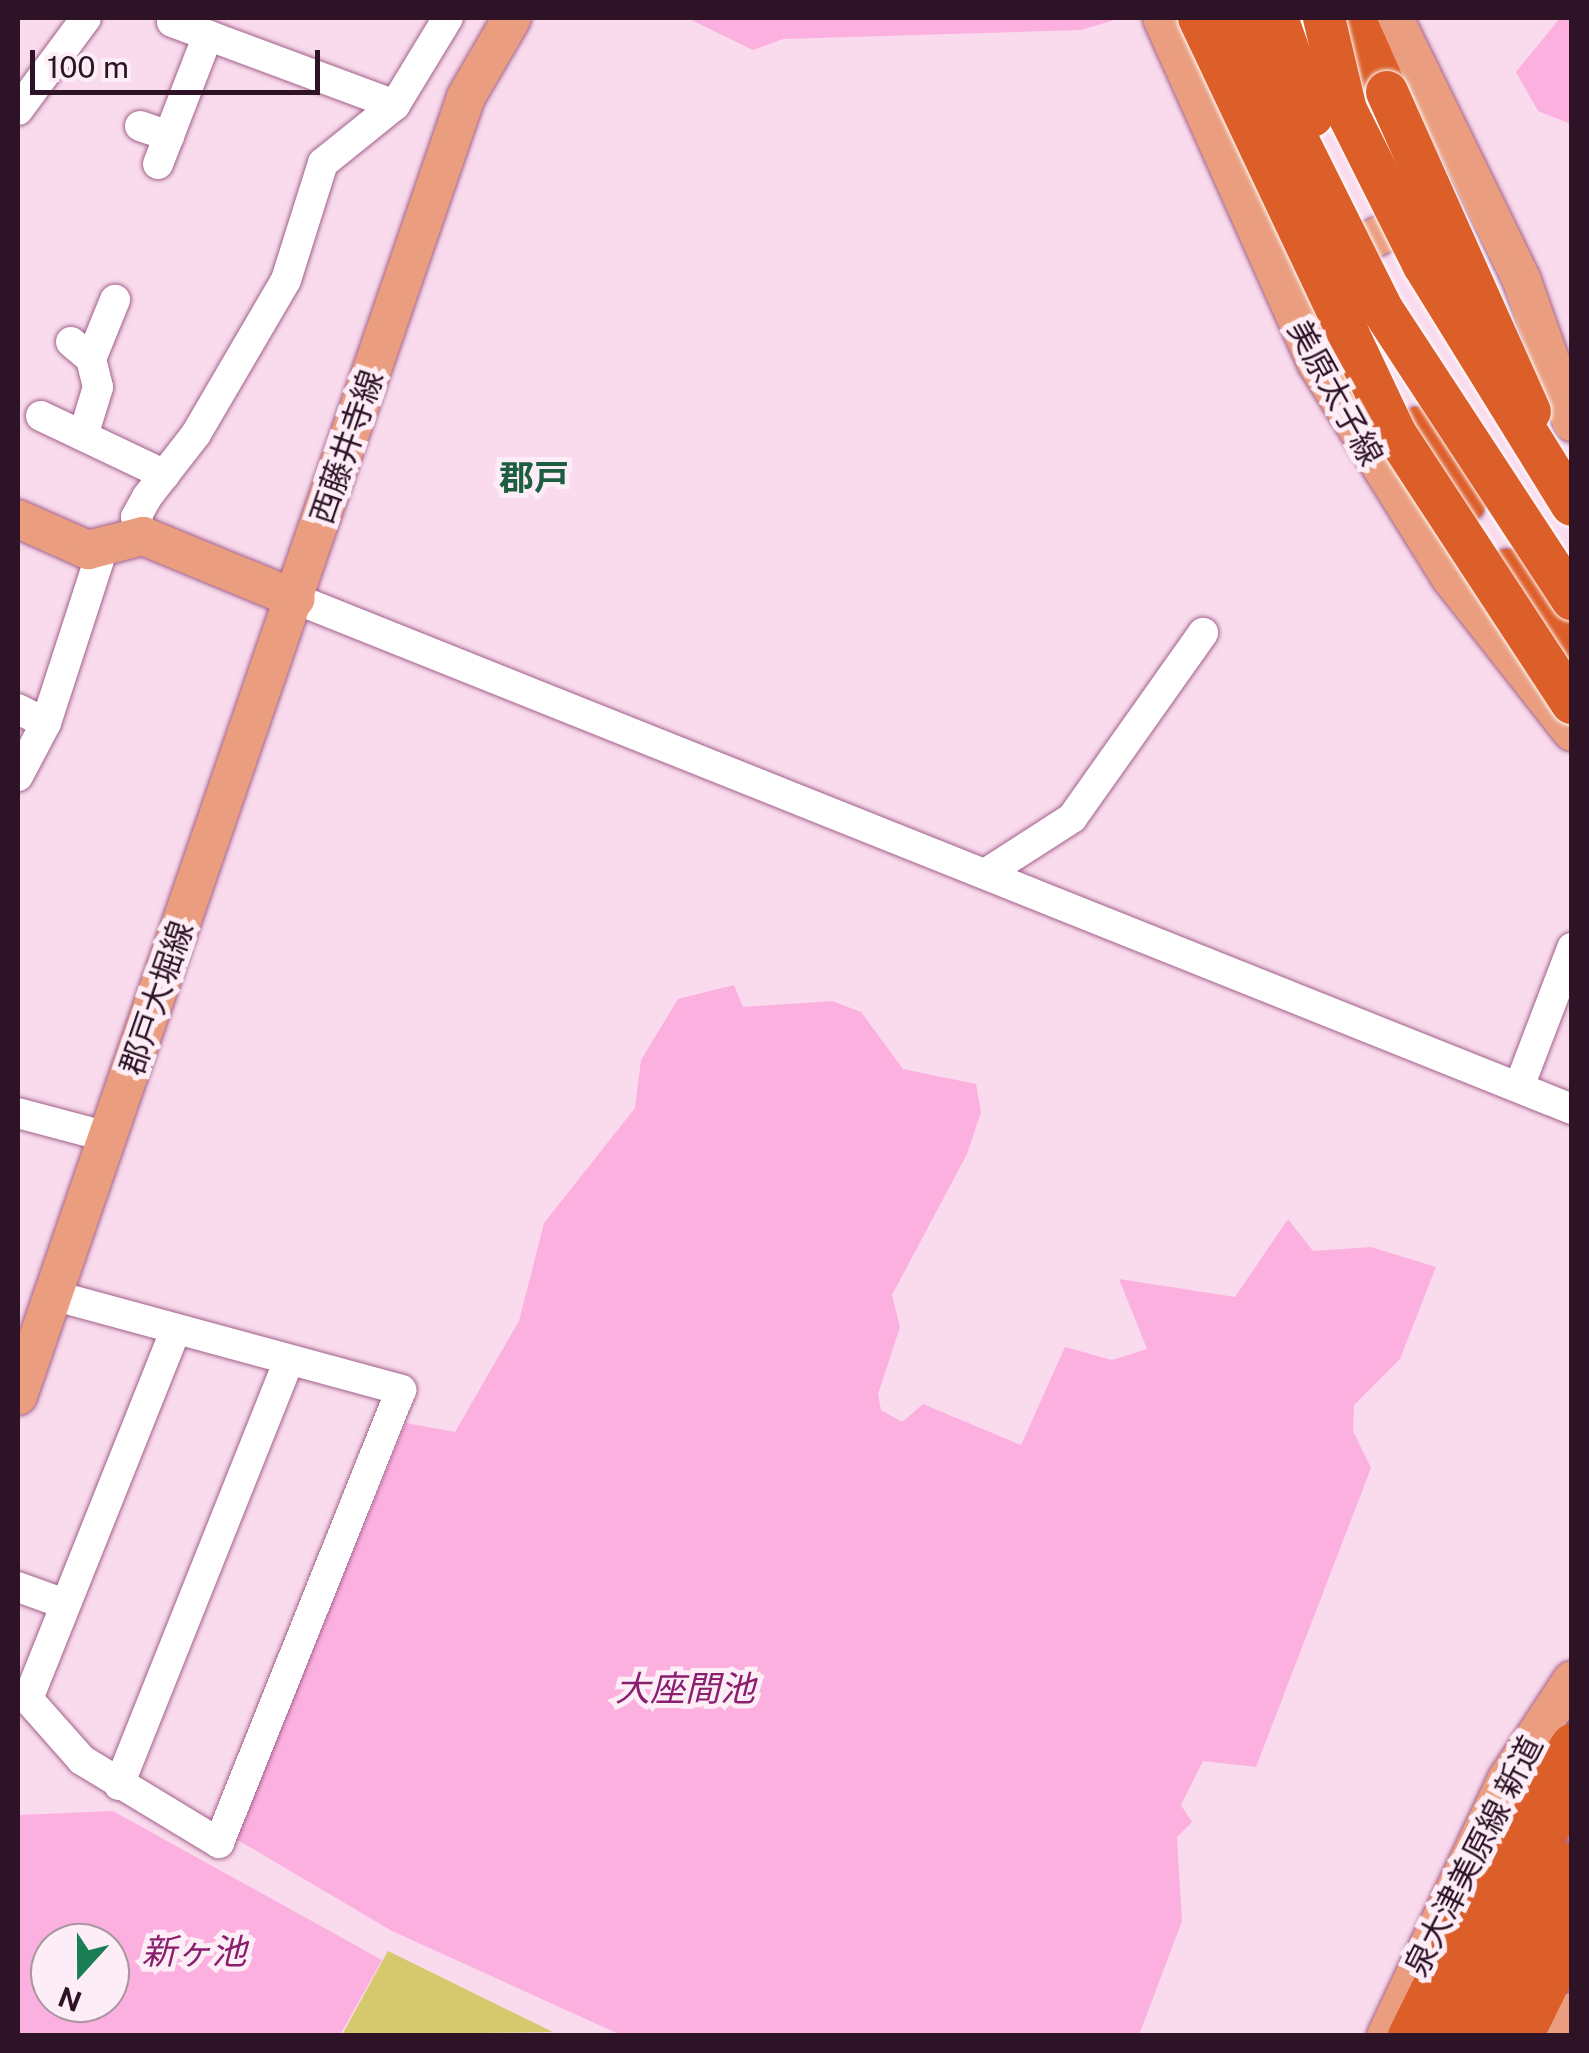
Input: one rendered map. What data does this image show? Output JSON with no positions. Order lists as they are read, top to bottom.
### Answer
{
  "streets": {
    "main road": [
      "美原太子線",
      "西藤井寺線",
      "郡戸大堀線",
      "泉大津美原線 新道"
    ]
  },
  "crossings": [
    ["西藤井寺線", "郡戸大堀線"]
  ],
  "districts": ["郡戸"],
  "water": ["大座間池", "新ヶ池"],
  "scale_bar": "100 m",
  "north": "bottom"
}
